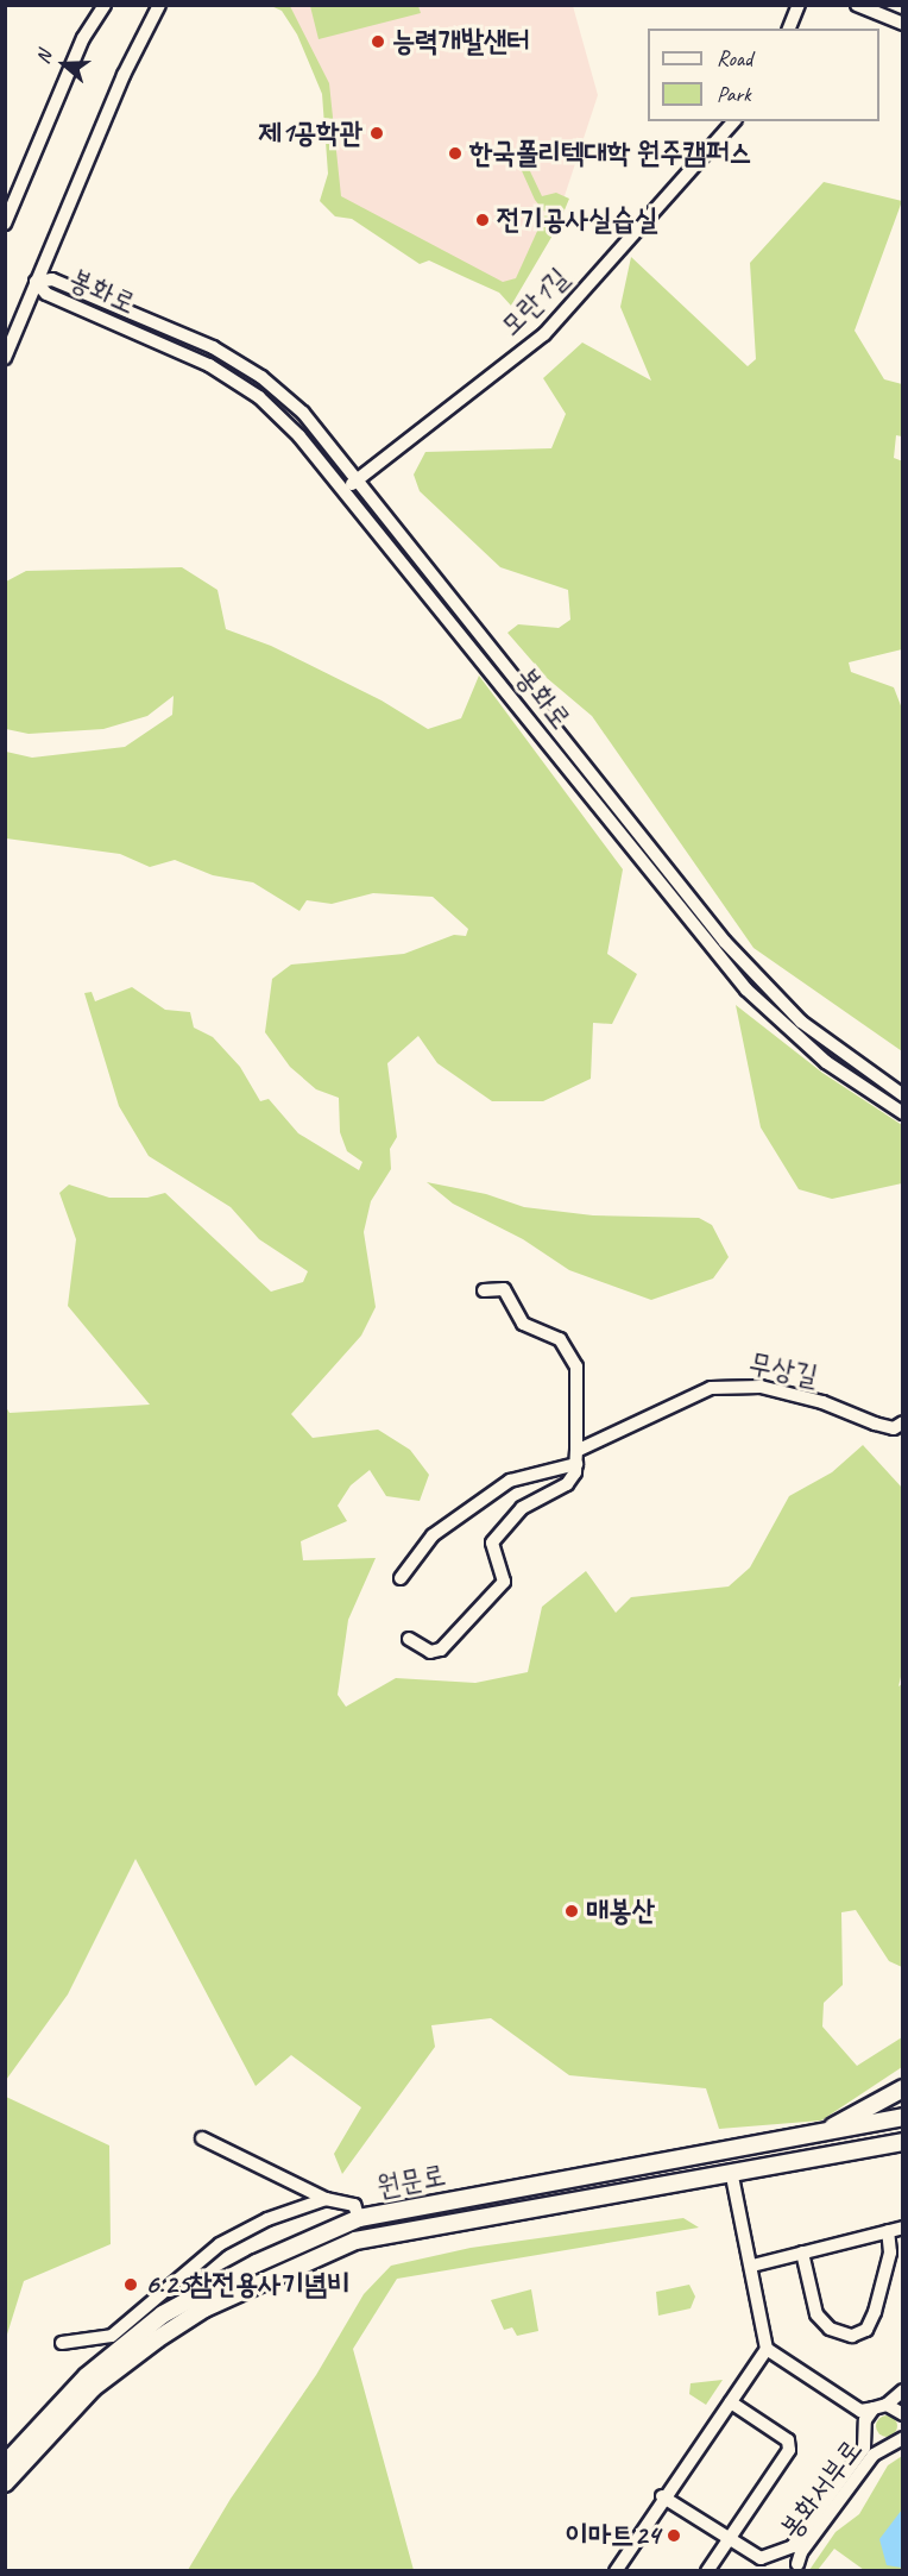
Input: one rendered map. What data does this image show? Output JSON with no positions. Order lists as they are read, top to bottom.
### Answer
{
  "streets": {
    "main road": ["원문로"],
    "street": [
      "봉화로",
      "모란1길",
      "무상길",
      "봉화서부로"
    ]
  },
  "crossings": [
    ["봉화로", "모란1길"]
  ],
  "places": [
    "능력개발샌터",
    "제1공학관",
    "한국폴리텍대학 원주캠퍼스",
    "전기공사실습실",
    "매봉산",
    "6.25참전용사기념비",
    "이마트24"
  ],
  "legend": ["Road", "Park"],
  "north": "left"
}
